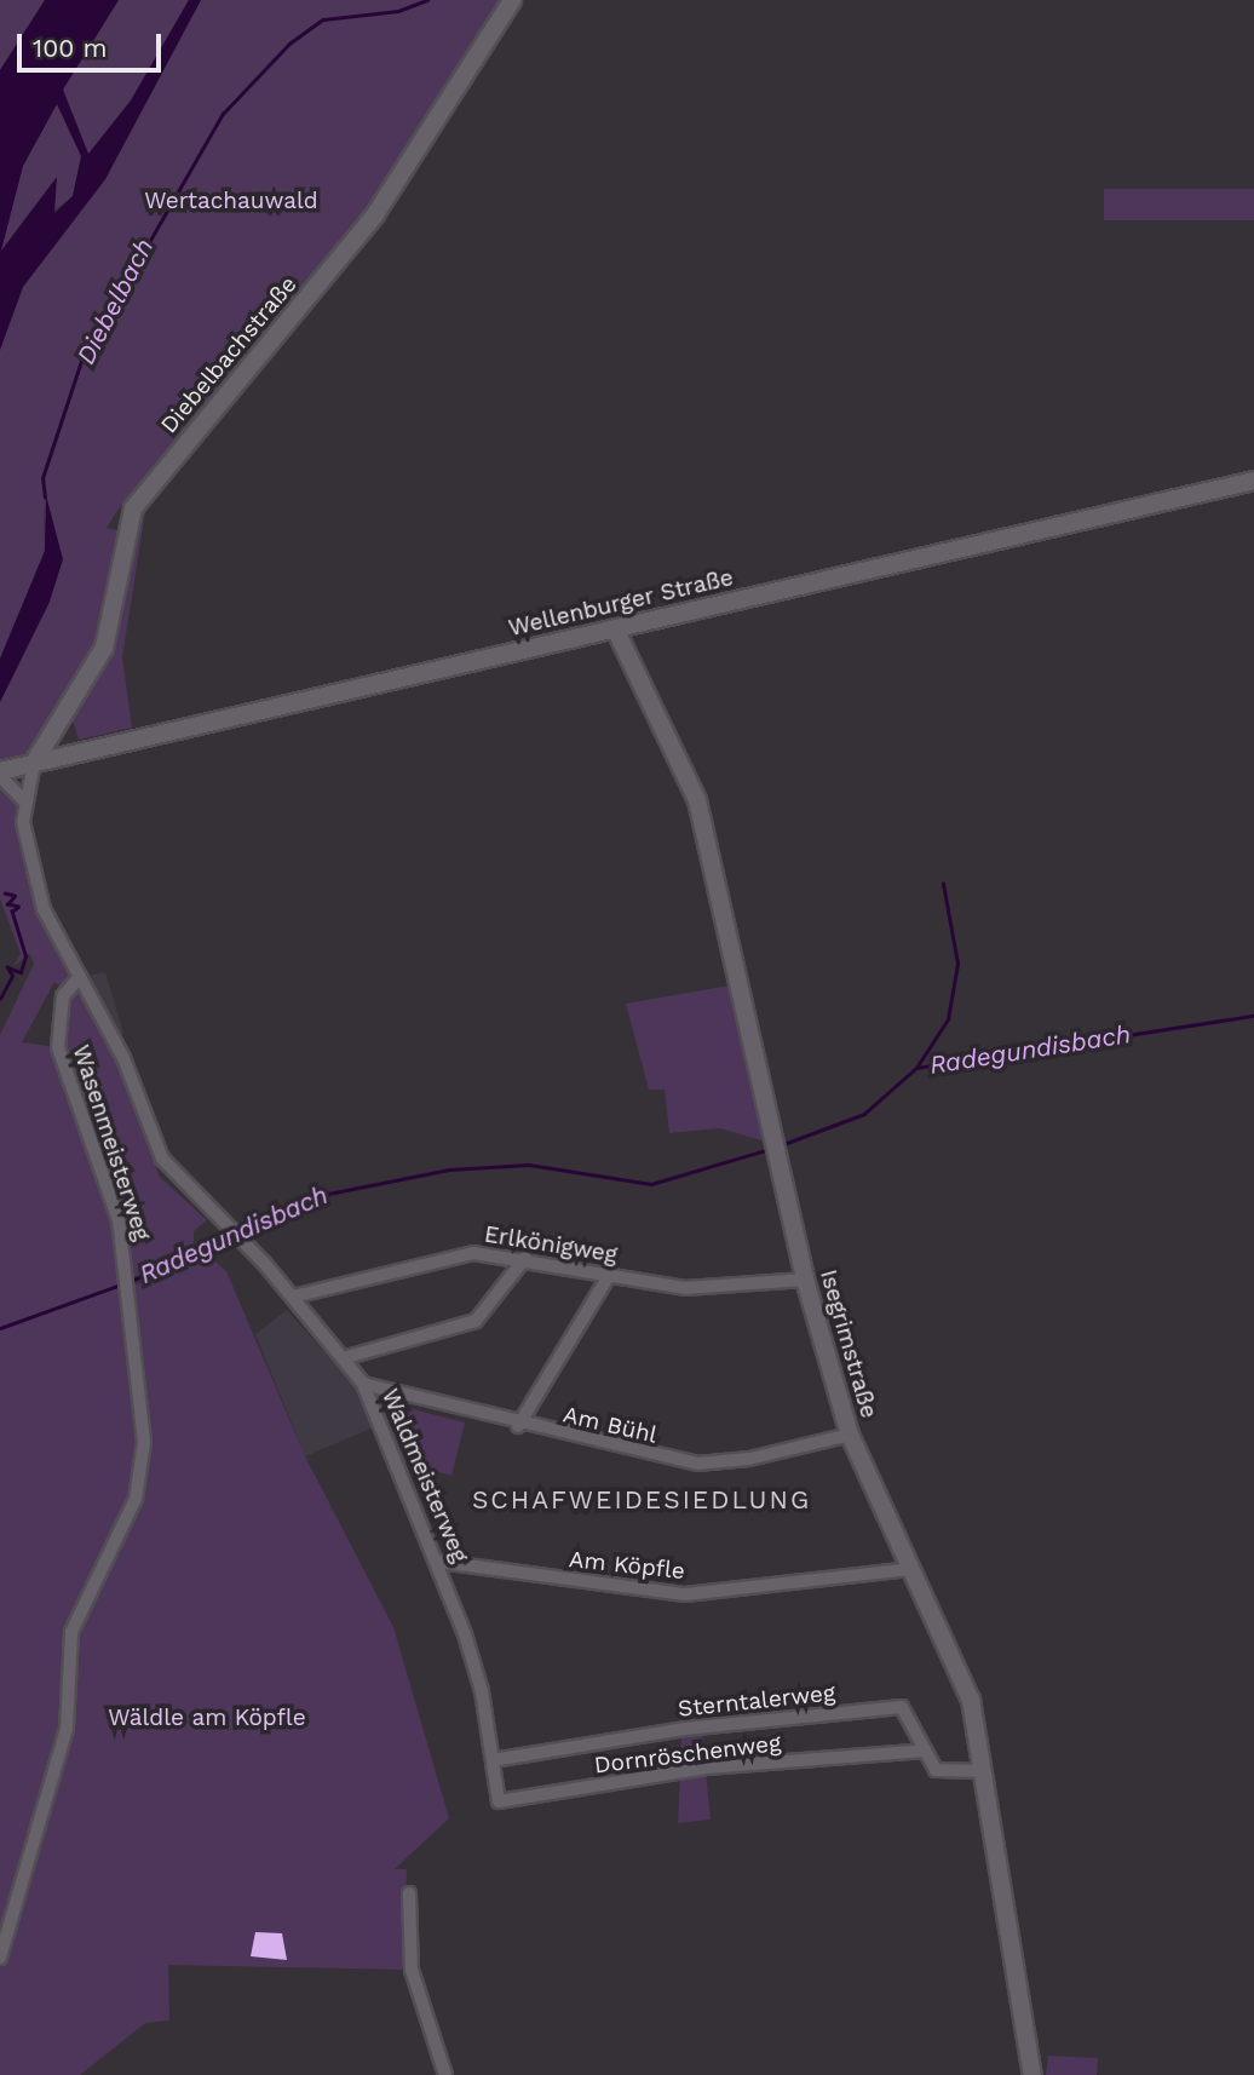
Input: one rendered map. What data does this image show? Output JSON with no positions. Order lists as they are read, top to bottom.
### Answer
{
  "streets": {
    "street": [
      "Diebelbachstraße",
      "Wellenburger Straße",
      "Wasenmeisterweg",
      "Erlkönigweg",
      "Isegrimstraße",
      "Am Bühl",
      "Waldmeisterweg",
      "Am Köpfle",
      "Sterntalerweg",
      "Dornröschenweg"
    ]
  },
  "crossings": [
    ["Diebelbachstraße", "Wellenburger Straße"],
    ["Diebelbachstraße", "Waldmeisterweg"],
    ["Wellenburger Straße", "Isegrimstraße"],
    ["Wellenburger Straße", "Waldmeisterweg"],
    ["Wasenmeisterweg", "Waldmeisterweg"],
    ["Erlkönigweg", "Isegrimstraße"],
    ["Erlkönigweg", "Waldmeisterweg"],
    ["Isegrimstraße", "Am Bühl"],
    ["Isegrimstraße", "Am Köpfle"],
    ["Isegrimstraße", "Sterntalerweg"],
    ["Am Bühl", "Waldmeisterweg"],
    ["Waldmeisterweg", "Am Köpfle"],
    ["Waldmeisterweg", "Sterntalerweg"],
    ["Waldmeisterweg", "Dornröschenweg"],
    ["Sterntalerweg", "Dornröschenweg"]
  ],
  "districts": ["SCHAFWEIDESIEDLUNG"],
  "water": ["Diebelbach", "Radegundisbach"],
  "parks": ["Wertachauwald", "Wäldle am Köpfle"],
  "scale_bar": "100 m"
}
